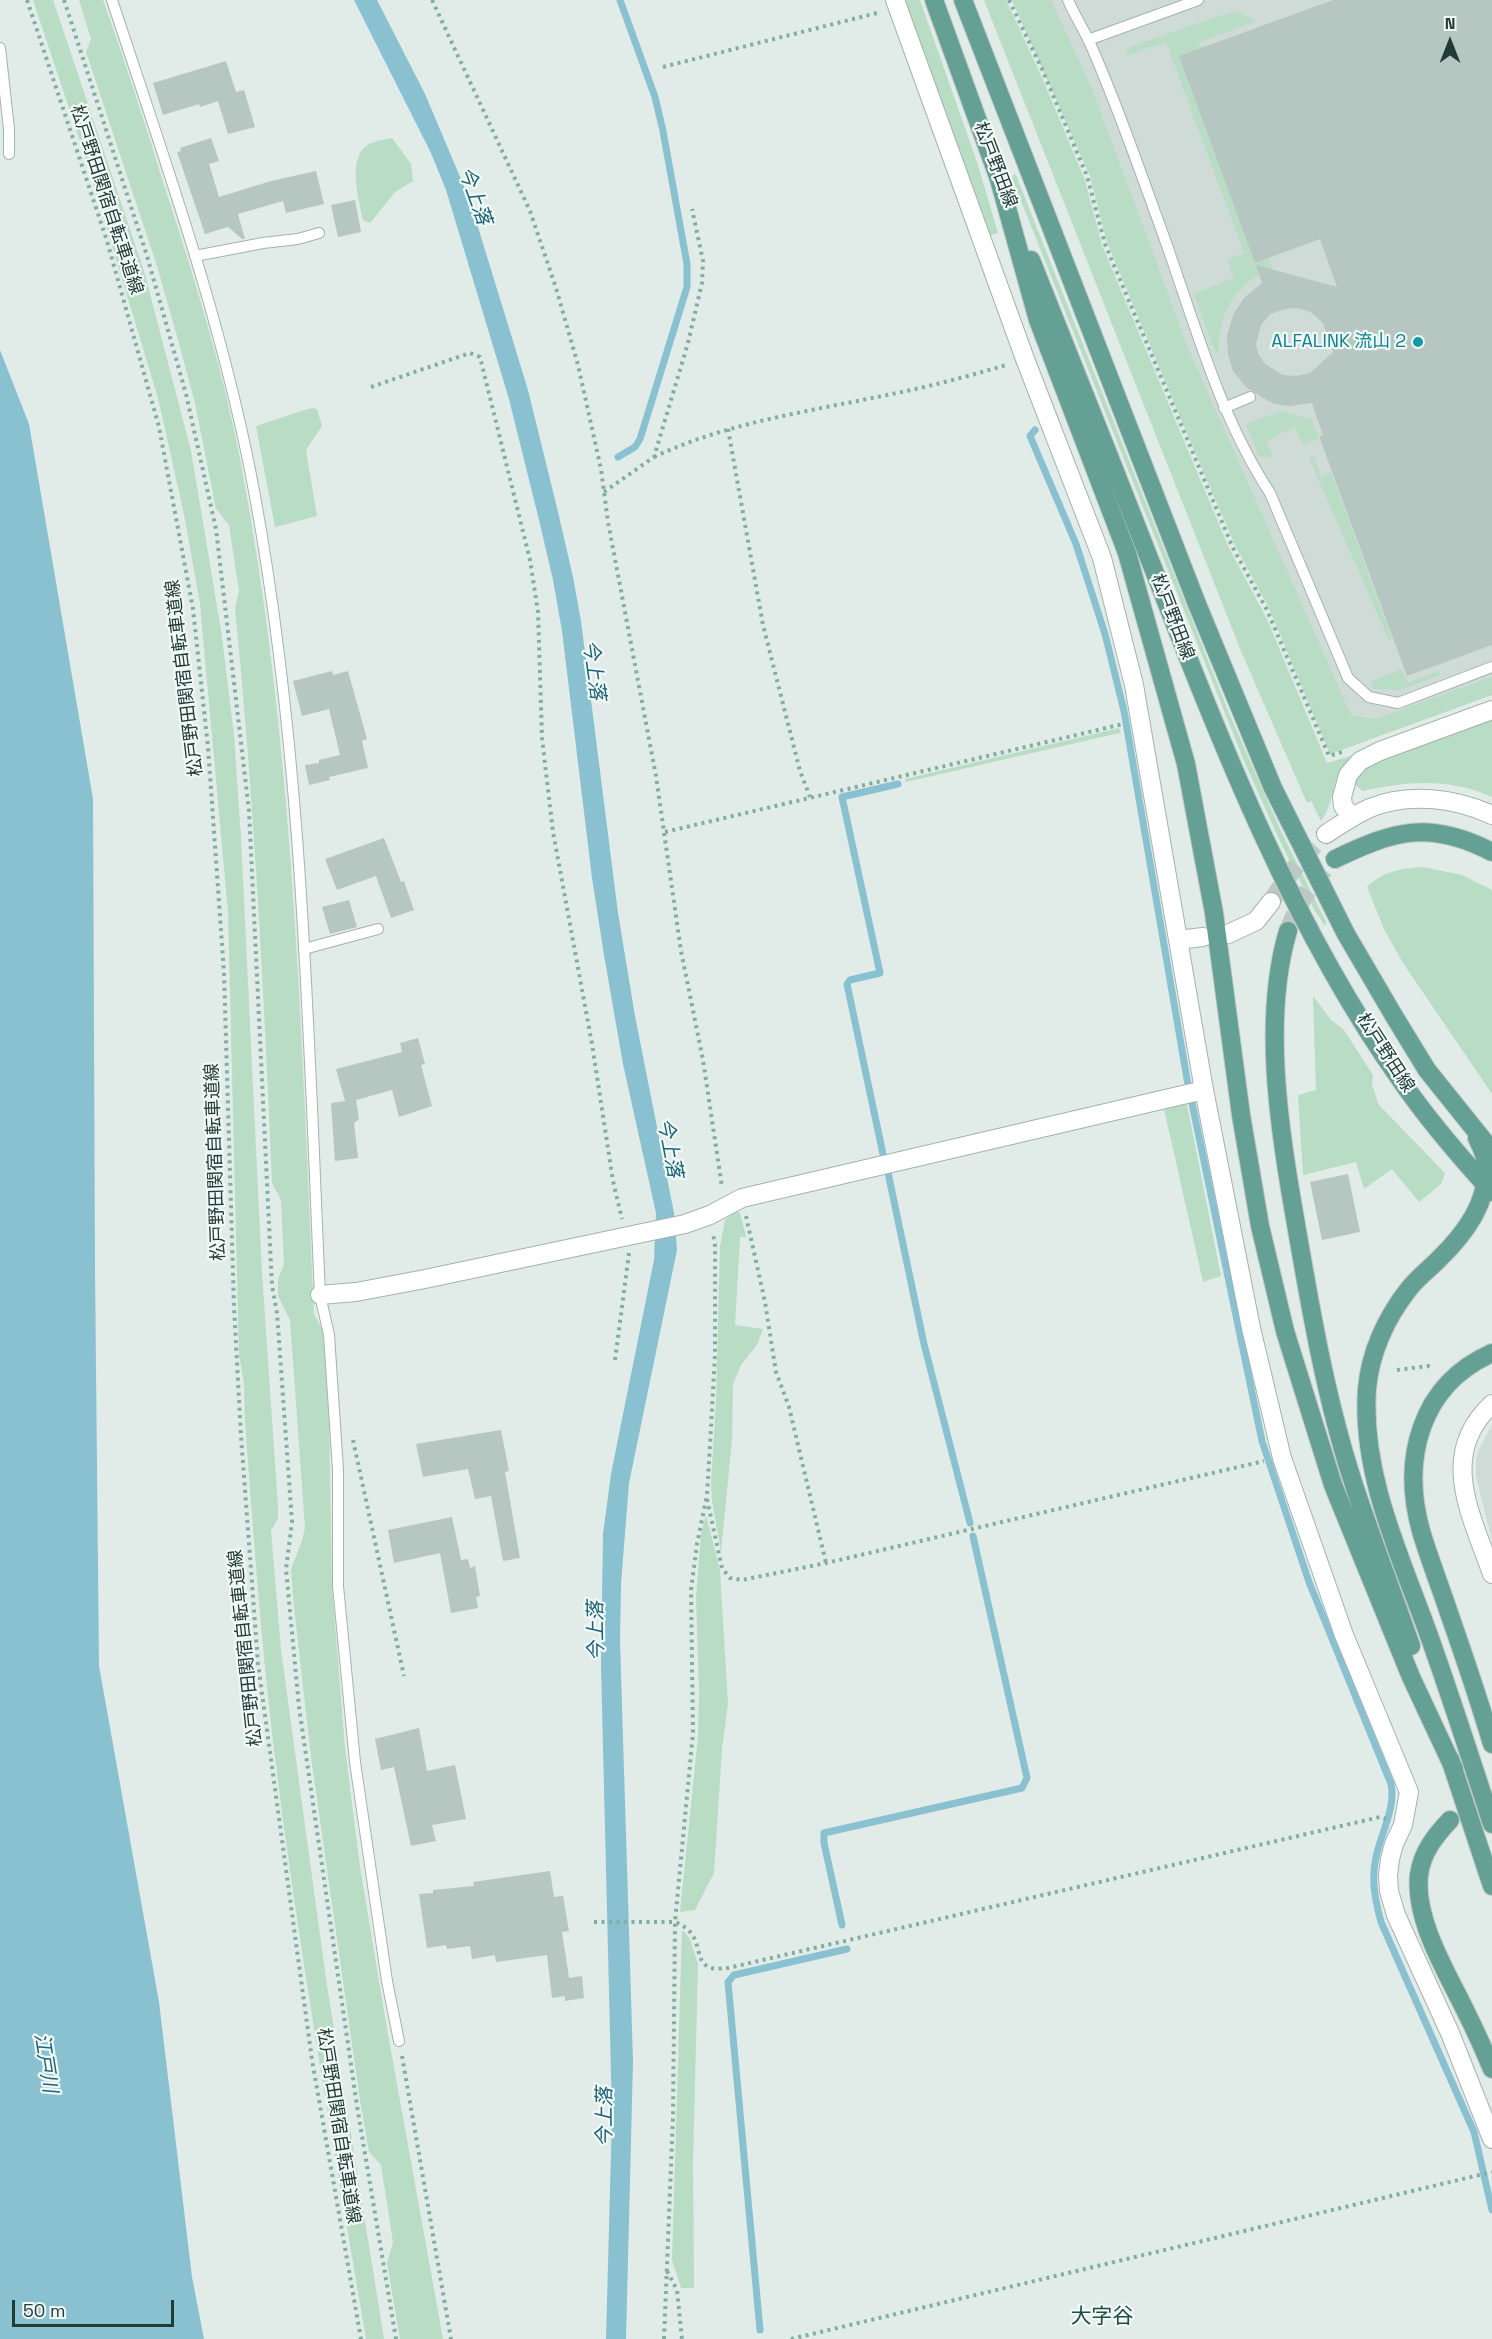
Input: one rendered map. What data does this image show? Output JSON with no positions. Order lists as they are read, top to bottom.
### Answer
{
  "streets": {
    "main road": ["松戸野田線"],
    "path": ["松戸野田関宿自転車道線"]
  },
  "districts": ["大字谷"],
  "water": ["今上落", "江戸川"],
  "places": ["ALFALINK 流山 2"],
  "scale_bar": "50 m",
  "north": "top"
}
